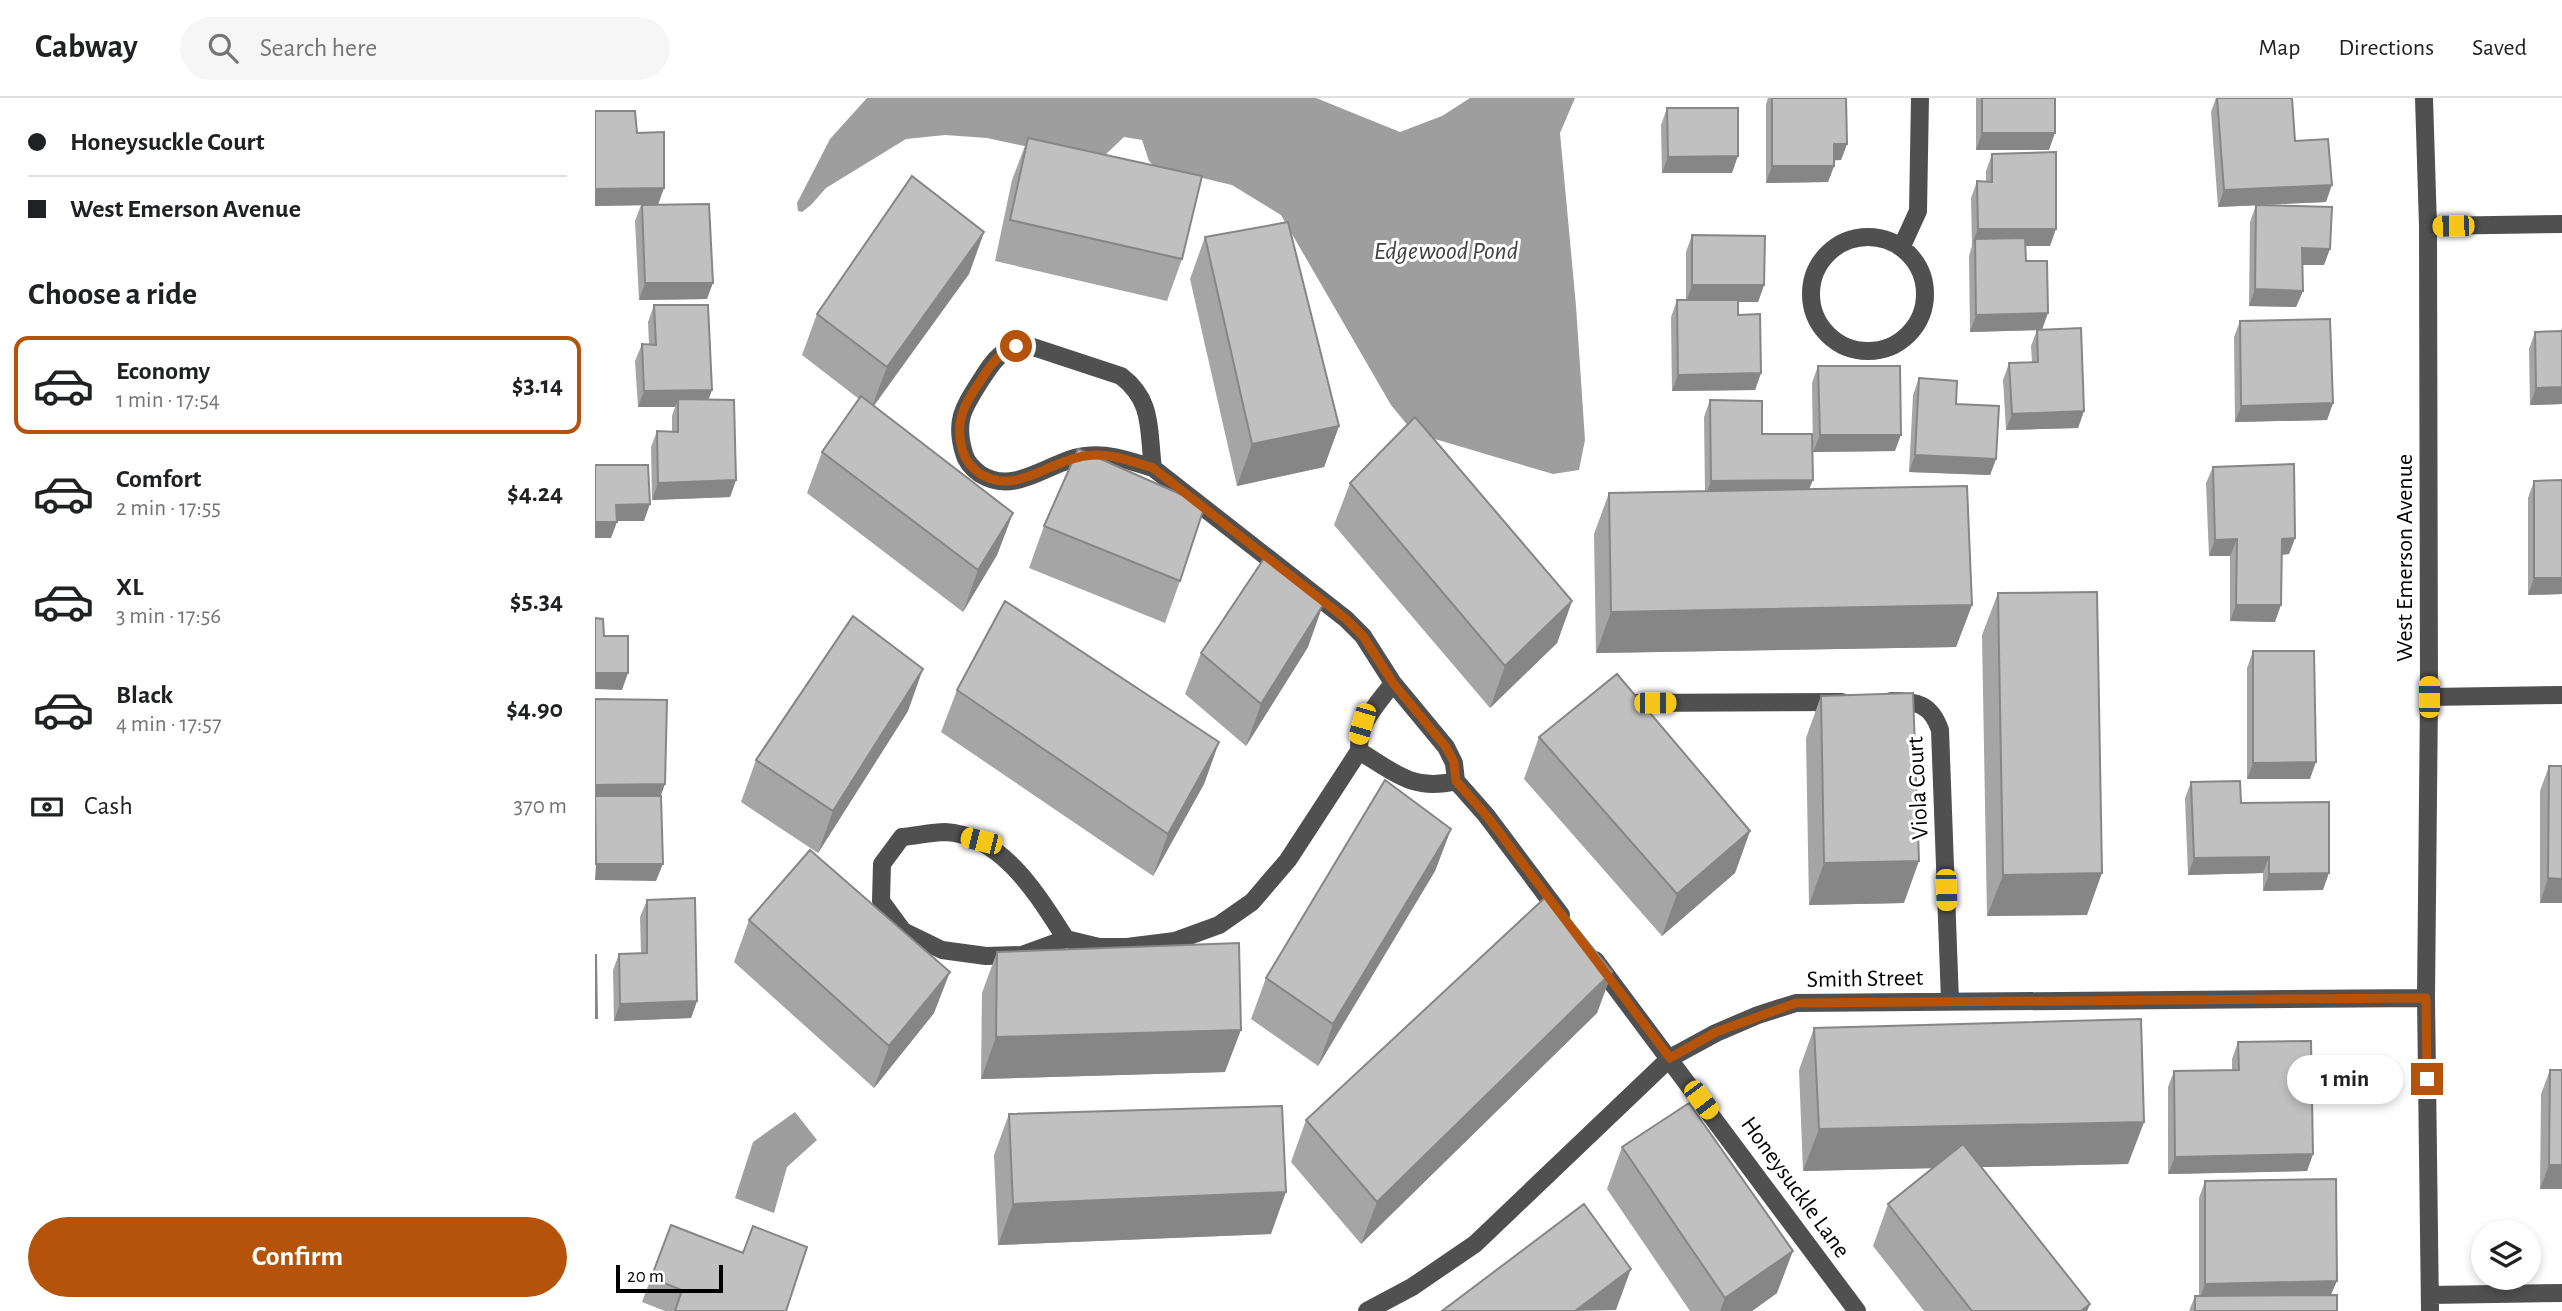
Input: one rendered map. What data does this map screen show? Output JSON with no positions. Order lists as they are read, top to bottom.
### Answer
{
  "streets": {
    "street": [
      "West Emerson Avenue",
      "Viola Court",
      "Smith Street",
      "Honeysuckle Lane"
    ]
  },
  "crossings": [
    ["West Emerson Avenue", "Smith Street"],
    ["Viola Court", "Smith Street"],
    ["Smith Street", "Honeysuckle Lane"]
  ],
  "water": ["Edgewood Pond"],
  "scale_bar": "20 m",
  "page": {
    "header": "Cabway",
    "search": "Search here",
    "nav": ["Map", "Directions", "Saved"],
    "banner": ["Honeysuckle Court", "West Emerson Avenue"],
    "heading": "Choose a ride",
    "list": [
      {
        "name": "Economy",
        "note": "1 min · 17:54",
        "value": "$3.14"
      },
      {
        "name": "Comfort",
        "note": "2 min · 17:55",
        "value": "$4.24"
      },
      {
        "name": "XL",
        "note": "3 min · 17:56",
        "value": "$5.34"
      },
      {
        "name": "Black",
        "note": "4 min · 17:57",
        "value": "$4.90"
      }
    ],
    "pay": ["Cash", "370 m"],
    "bubble": "1 min",
    "buttons": "Confirm",
    "scale": "20 m"
  }
}
